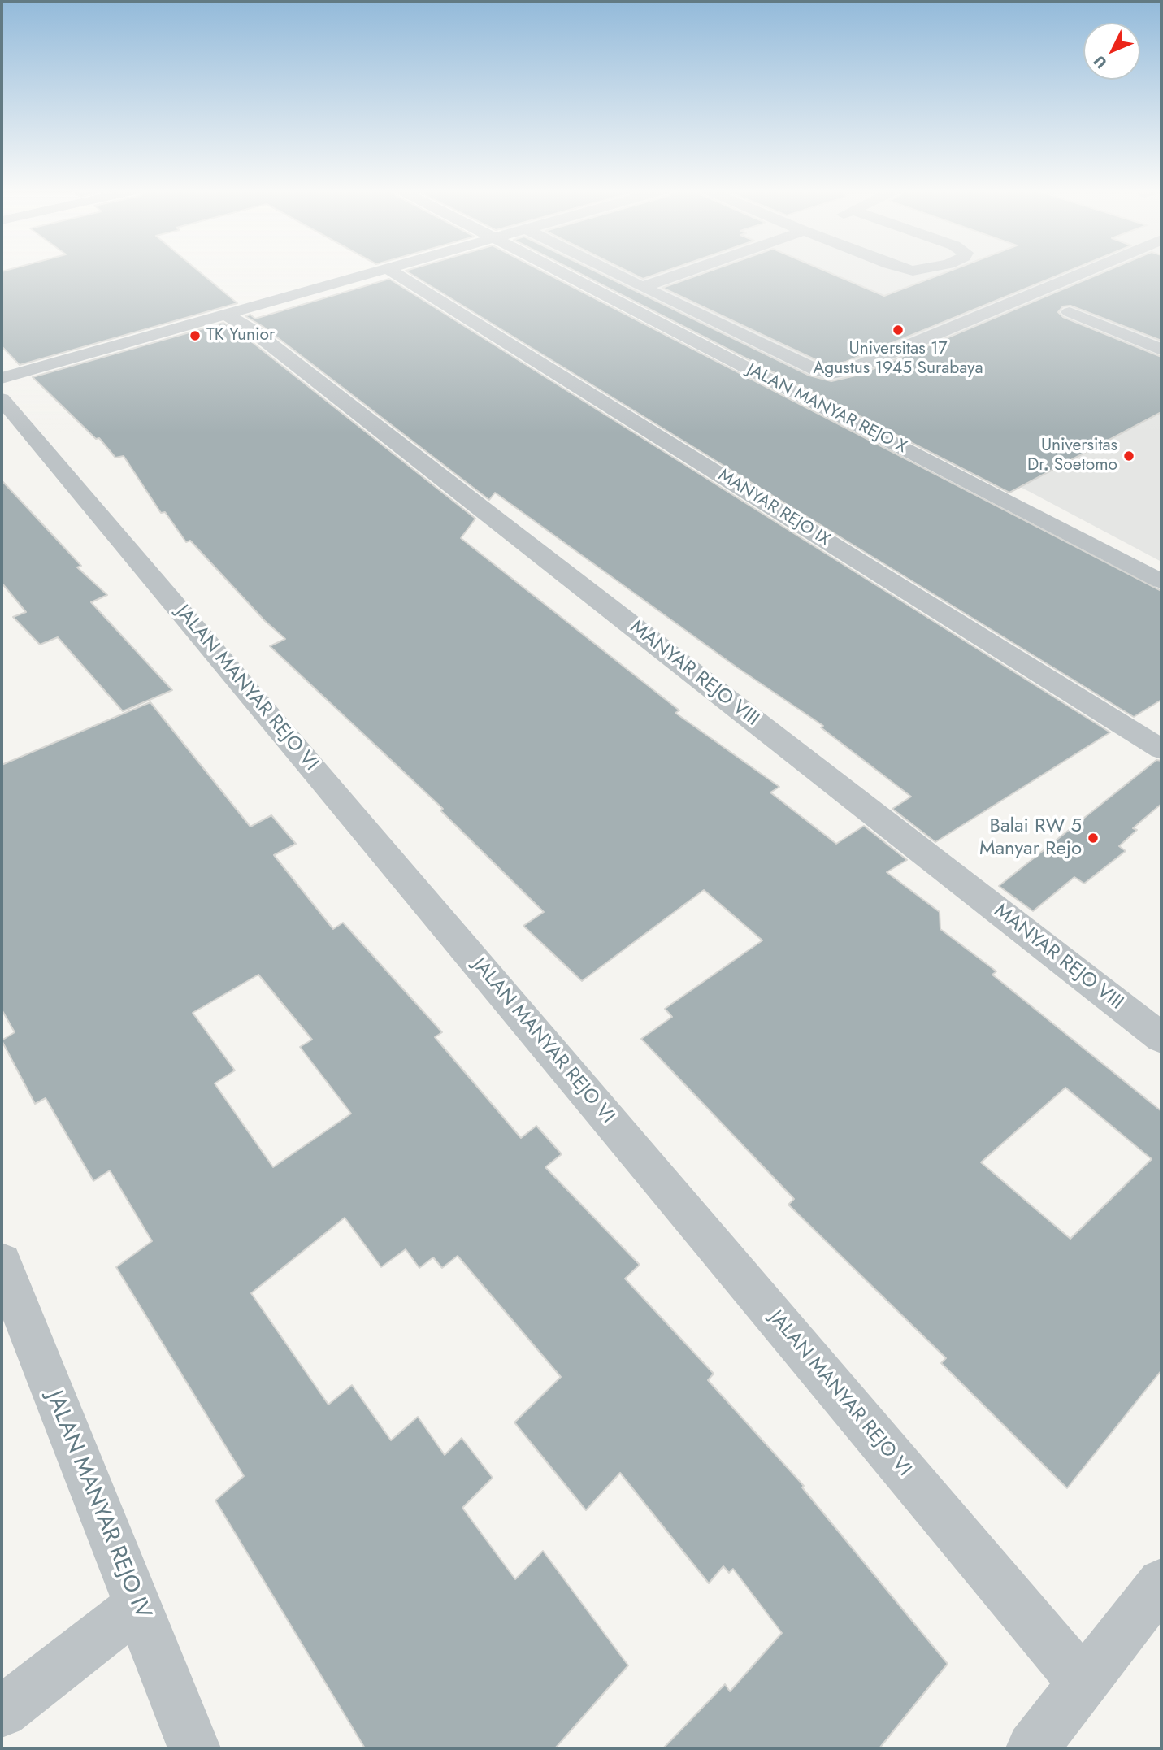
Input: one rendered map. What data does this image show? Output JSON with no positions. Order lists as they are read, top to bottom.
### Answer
{
  "streets": {
    "street": [
      "JALAN MANYAR REJO X",
      "MANYAR REJO IX",
      "MANYAR REJO VIII",
      "JALAN MANYAR REJO VI",
      "JALAN MANYAR REJO IV"
    ]
  },
  "places": [
    "Universitas 17 Agustus 1945 Surabaya",
    "TK Yunior",
    "Universitas Dr. Soetomo",
    "Balai RW 5 Manyar Rejo"
  ],
  "north": "bottom left"
}
